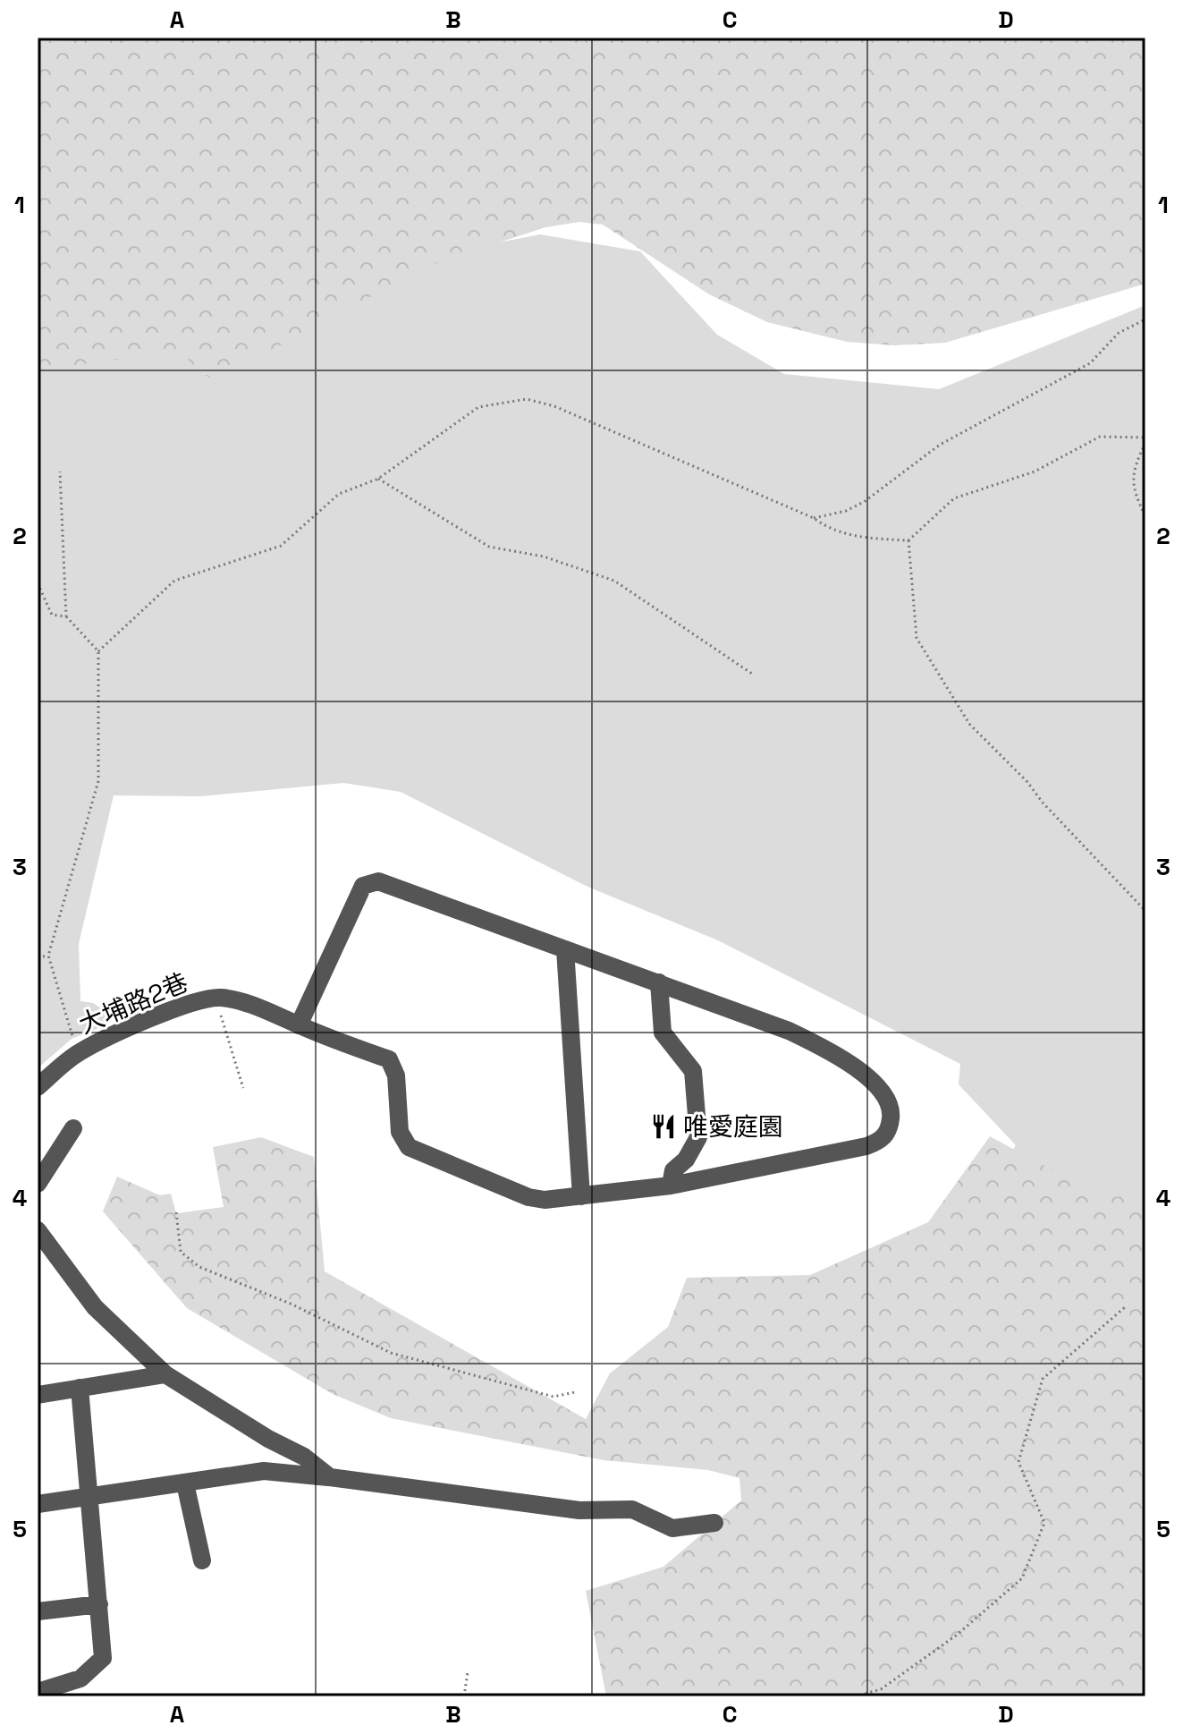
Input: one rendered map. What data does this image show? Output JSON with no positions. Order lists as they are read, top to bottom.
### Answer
{
  "streets": {
    "street": ["大埔路2巷"]
  },
  "places": {
    "restaurant": ["唯愛庭園"]
  },
  "grid": {
    "columns": [
      "A",
      "B",
      "C",
      "D"
    ],
    "rows": [
      "1",
      "2",
      "3",
      "4",
      "5"
    ]
  }
}
